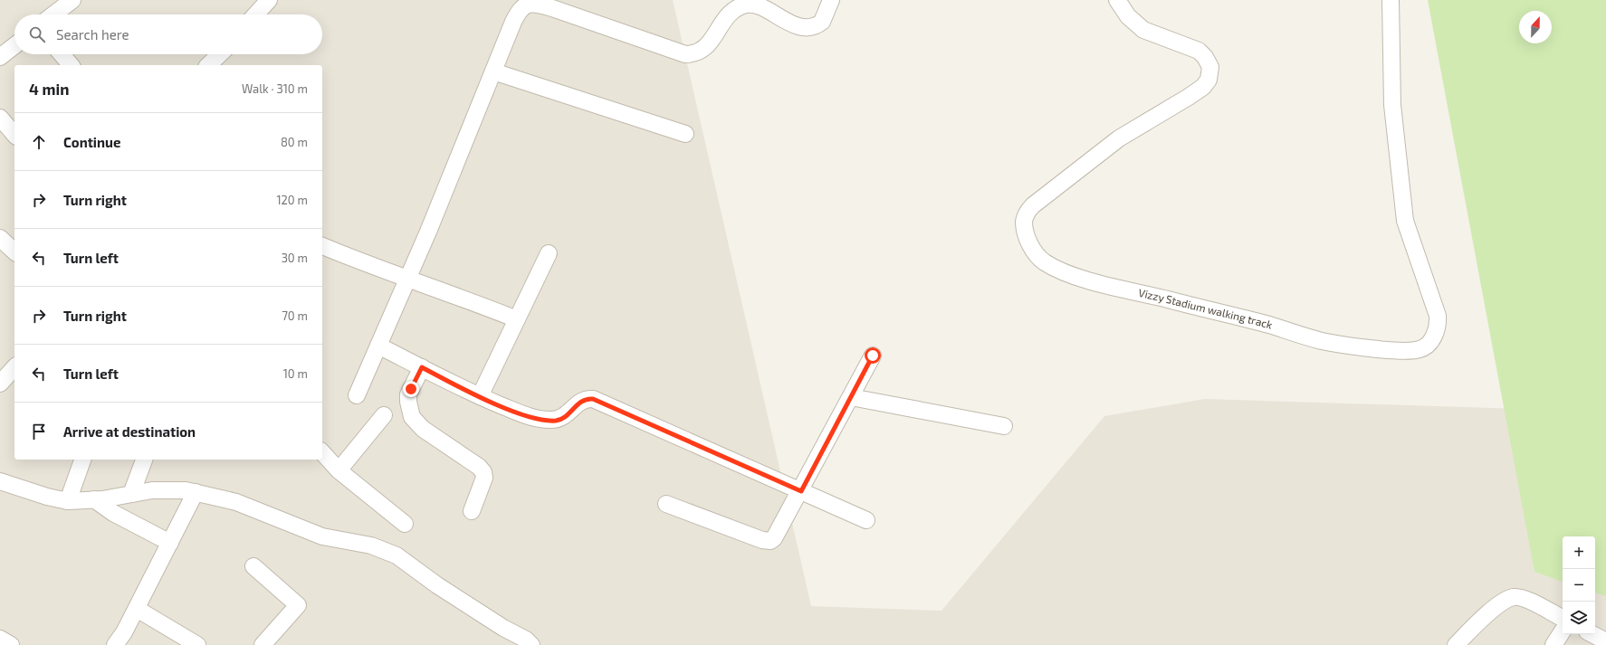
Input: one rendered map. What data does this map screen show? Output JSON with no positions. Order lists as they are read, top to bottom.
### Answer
{
  "streets": {
    "street": ["Vizzy Stadium walking track"]
  },
  "north": "top",
  "page": {
    "search": "Search here",
    "heading": ["4 min", "Walk · 310 m"],
    "list": [
      ["Continue", "80 m"],
      ["Turn right", "120 m"],
      ["Turn left", "30 m"],
      ["Turn right", "70 m"],
      ["Turn left", "10 m"],
      "Arrive at destination"
    ],
    "map_buttons": ["+", "−"]
  }
}
